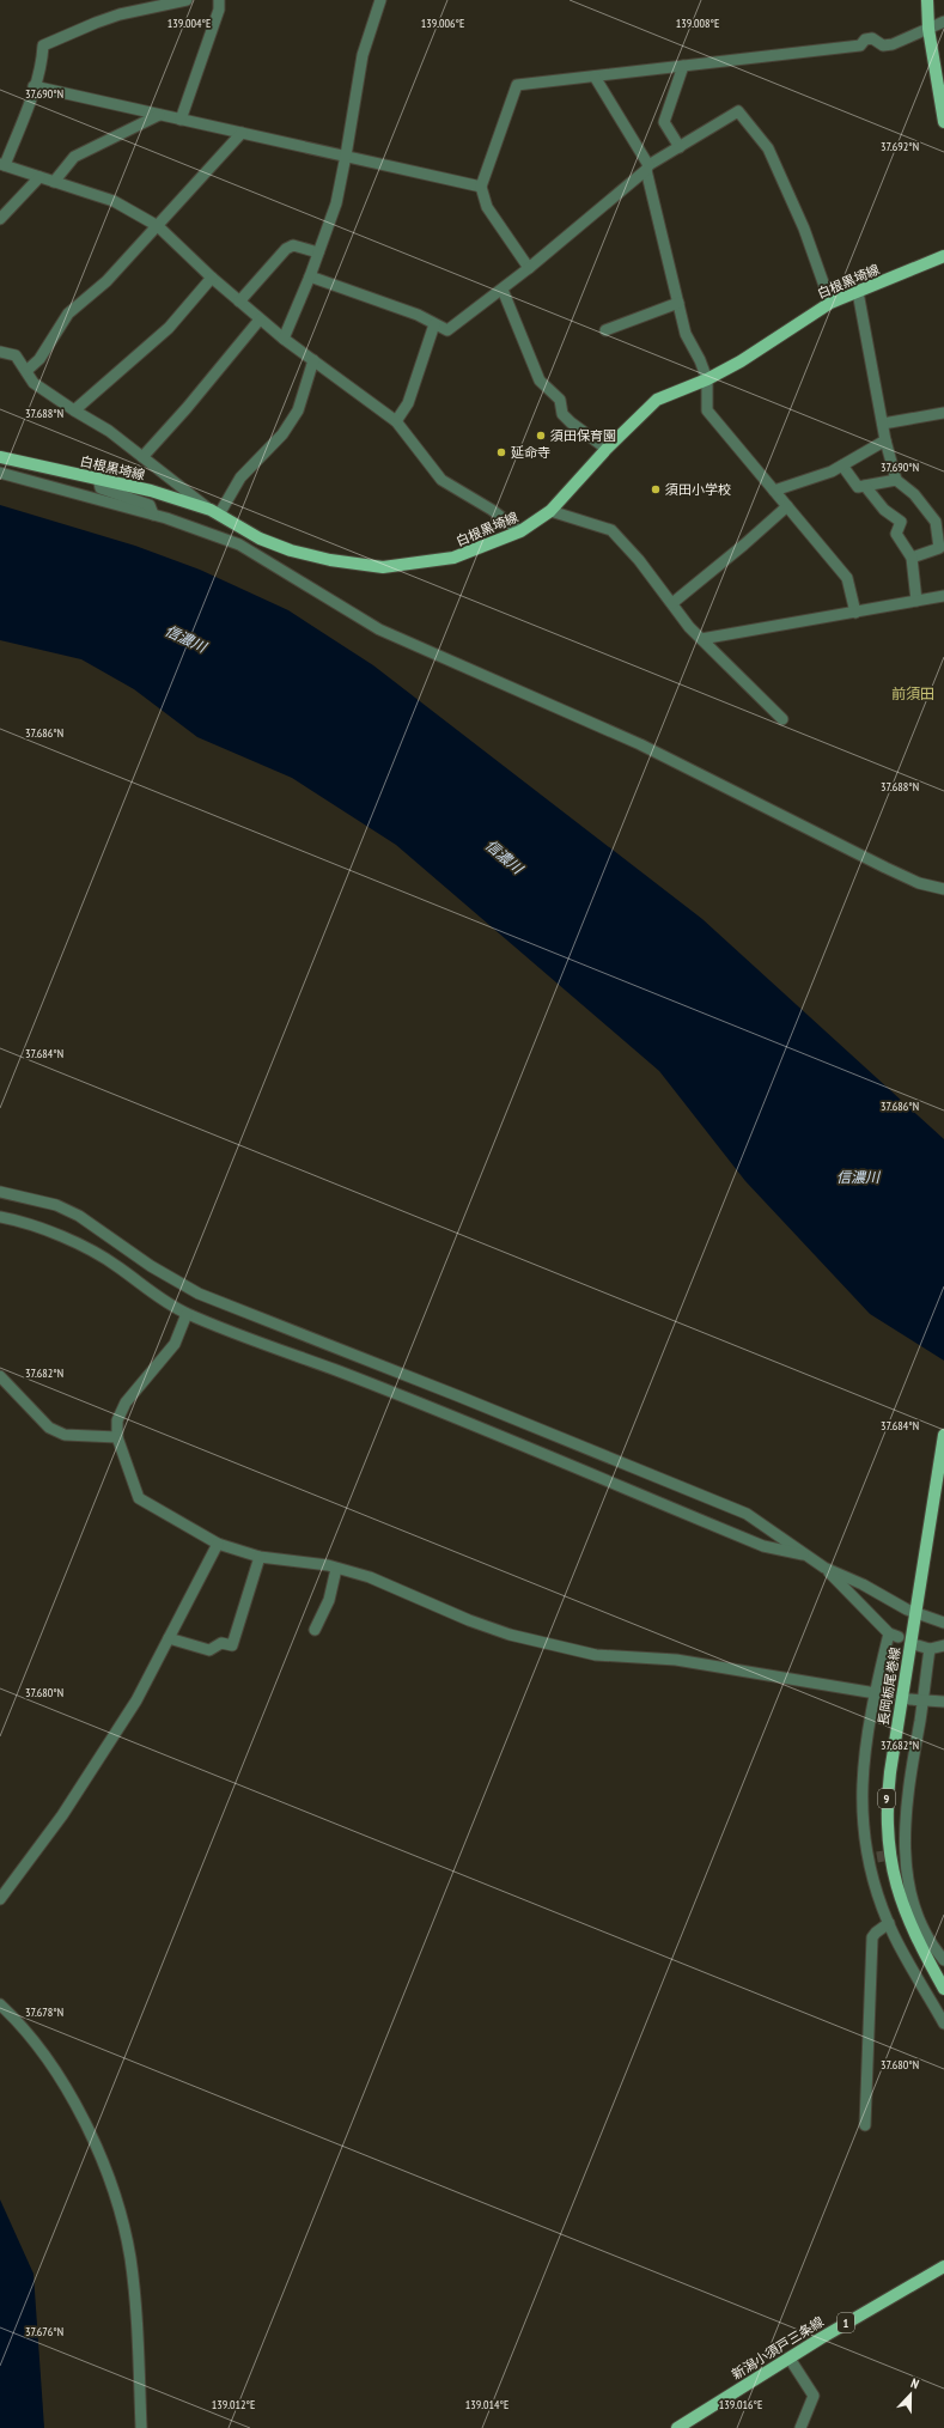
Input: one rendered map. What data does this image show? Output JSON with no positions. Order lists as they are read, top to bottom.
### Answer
{
  "streets": {
    "main road": [
      "白根黒埼線",
      "長岡栃尾巻線",
      "9",
      "1",
      "新潟小須戸三条線"
    ]
  },
  "districts": ["前須田"],
  "water": ["信濃川"],
  "places": ["須田保育園", "延命寺", "須田小学校"],
  "north": "top",
  "coordinates": [
    "139.004°E",
    "139.006°E",
    "139.008°E",
    "37.690°N",
    "37.692°N",
    "37.688°N",
    "37.686°N",
    "37.684°N",
    "37.682°N",
    "37.680°N",
    "37.678°N",
    "37.676°N",
    "139.012°E",
    "139.014°E",
    "139.016°E"
  ]
}
